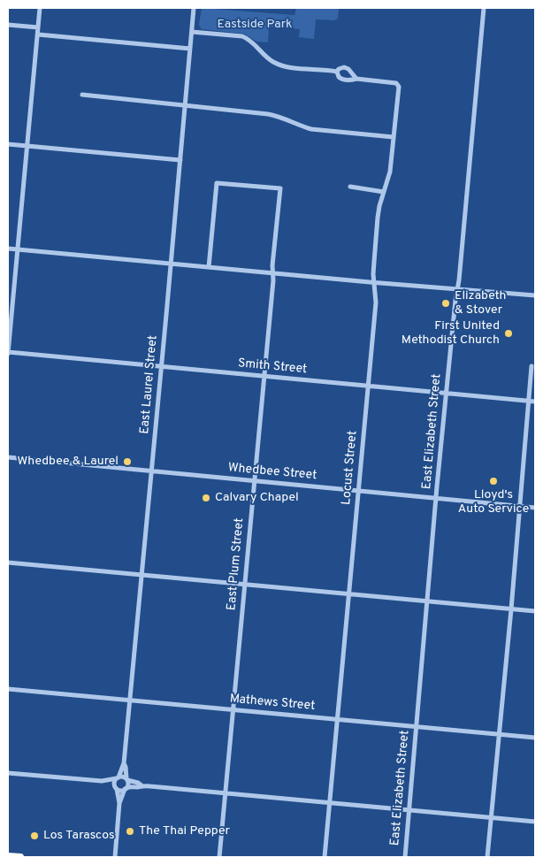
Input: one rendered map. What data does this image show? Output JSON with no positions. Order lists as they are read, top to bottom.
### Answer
{
  "streets": {
    "street": [
      "Smith Street",
      "East Laurel Street",
      "East Elizabeth Street",
      "Locust Street",
      "Whedbee Street",
      "East Plum Street",
      "Mathews Street"
    ]
  },
  "crossings": [
    ["Smith Street", "East Laurel Street"],
    ["Smith Street", "East Elizabeth Street"],
    ["Smith Street", "Locust Street"],
    ["Smith Street", "East Plum Street"],
    ["East Laurel Street", "Whedbee Street"],
    ["East Laurel Street", "Mathews Street"],
    ["East Elizabeth Street", "Whedbee Street"],
    ["East Elizabeth Street", "Mathews Street"],
    ["Locust Street", "Whedbee Street"],
    ["Locust Street", "Mathews Street"],
    ["Whedbee Street", "East Plum Street"],
    ["East Plum Street", "Mathews Street"]
  ],
  "parks": ["Eastside Park"],
  "places": [
    "Elizabeth & Stover",
    "First United Methodist Church",
    "Whedbee & Laurel",
    "Lloyd's Auto Service",
    "Calvary Chapel",
    "The Thai Pepper",
    "Los Tarascos"
  ]
}
